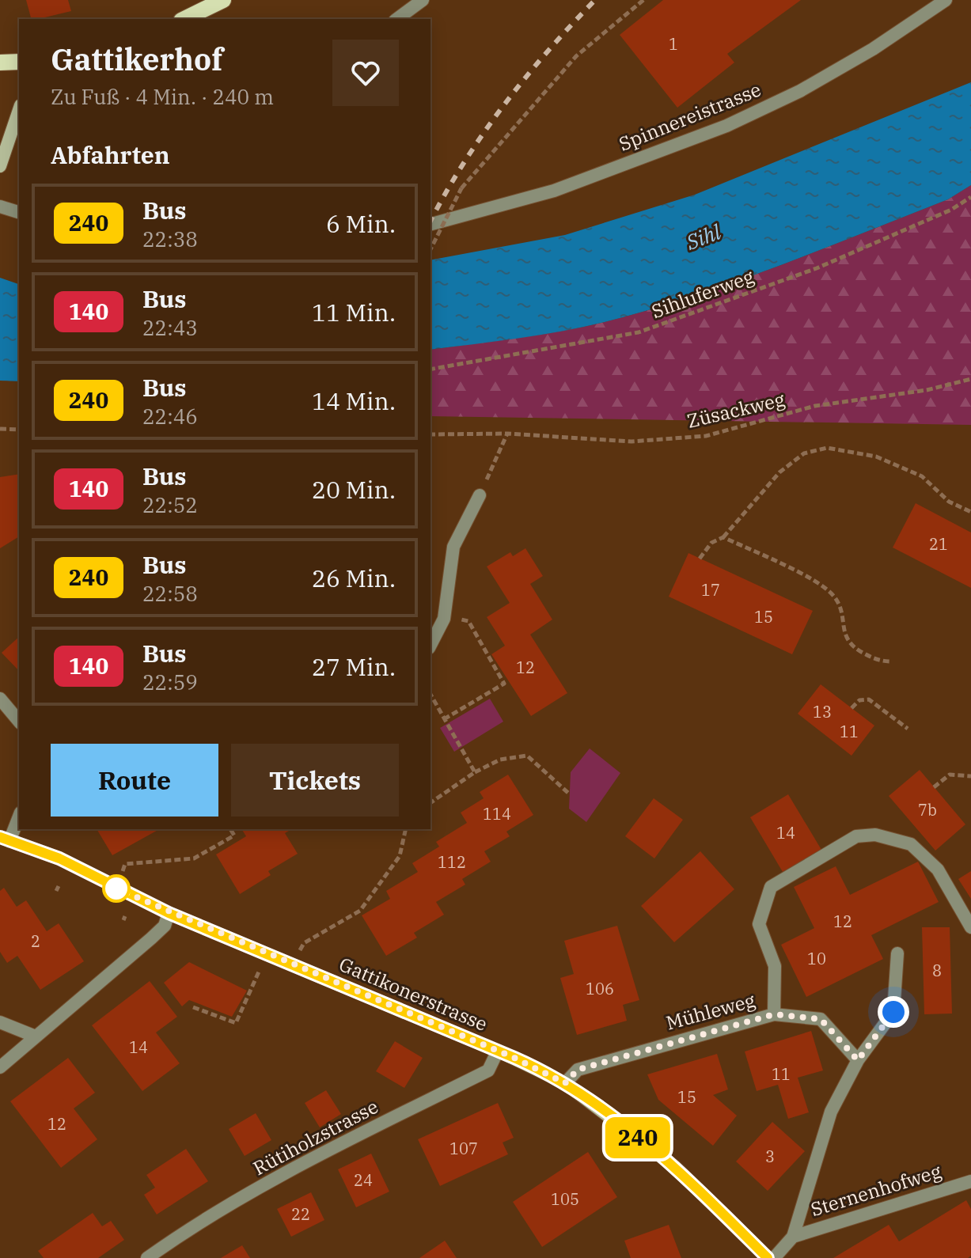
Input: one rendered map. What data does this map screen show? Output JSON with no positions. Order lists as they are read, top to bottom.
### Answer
{
  "streets": {
    "main road": ["Gattikonerstrasse"],
    "street": [
      "Spinnereistrasse",
      "Mühleweg",
      "Rütiholzstrasse",
      "Sternenhofweg"
    ],
    "path": ["Sihluferweg", "Züsackweg"]
  },
  "crossings": [
    ["Gattikonerstrasse", "Mühleweg"],
    ["Gattikonerstrasse", "Rütiholzstrasse"]
  ],
  "water": ["Sihl"],
  "lines": ["bus line 240"],
  "house_numbers": [
    "1",
    "21",
    "17",
    "15",
    "12",
    "13",
    "11",
    "7b",
    "114",
    "14",
    "112",
    "12",
    "2",
    "10",
    "8",
    "106",
    "14",
    "11",
    "15",
    "12",
    "107",
    "3",
    "24",
    "105",
    "22"
  ],
  "page": {
    "on_map": "240",
    "heading": [
      ["Gattikerhof", "Zu Fuß · 4 Min. · 240 m"],
      "Abfahrten"
    ],
    "list": [
      {
        "mark": "240",
        "name": "Bus",
        "note": "22:38",
        "value": "6 Min."
      },
      {
        "mark": "140",
        "name": "Bus",
        "note": "22:43",
        "value": "11 Min."
      },
      {
        "mark": "240",
        "name": "Bus",
        "note": "22:46",
        "value": "14 Min."
      },
      {
        "mark": "140",
        "name": "Bus",
        "note": "22:52",
        "value": "20 Min."
      },
      {
        "mark": "240",
        "name": "Bus",
        "note": "22:58",
        "value": "26 Min."
      },
      {
        "mark": "140",
        "name": "Bus",
        "note": "22:59",
        "value": "27 Min."
      }
    ],
    "buttons": ["Route", "Tickets"]
  }
}
